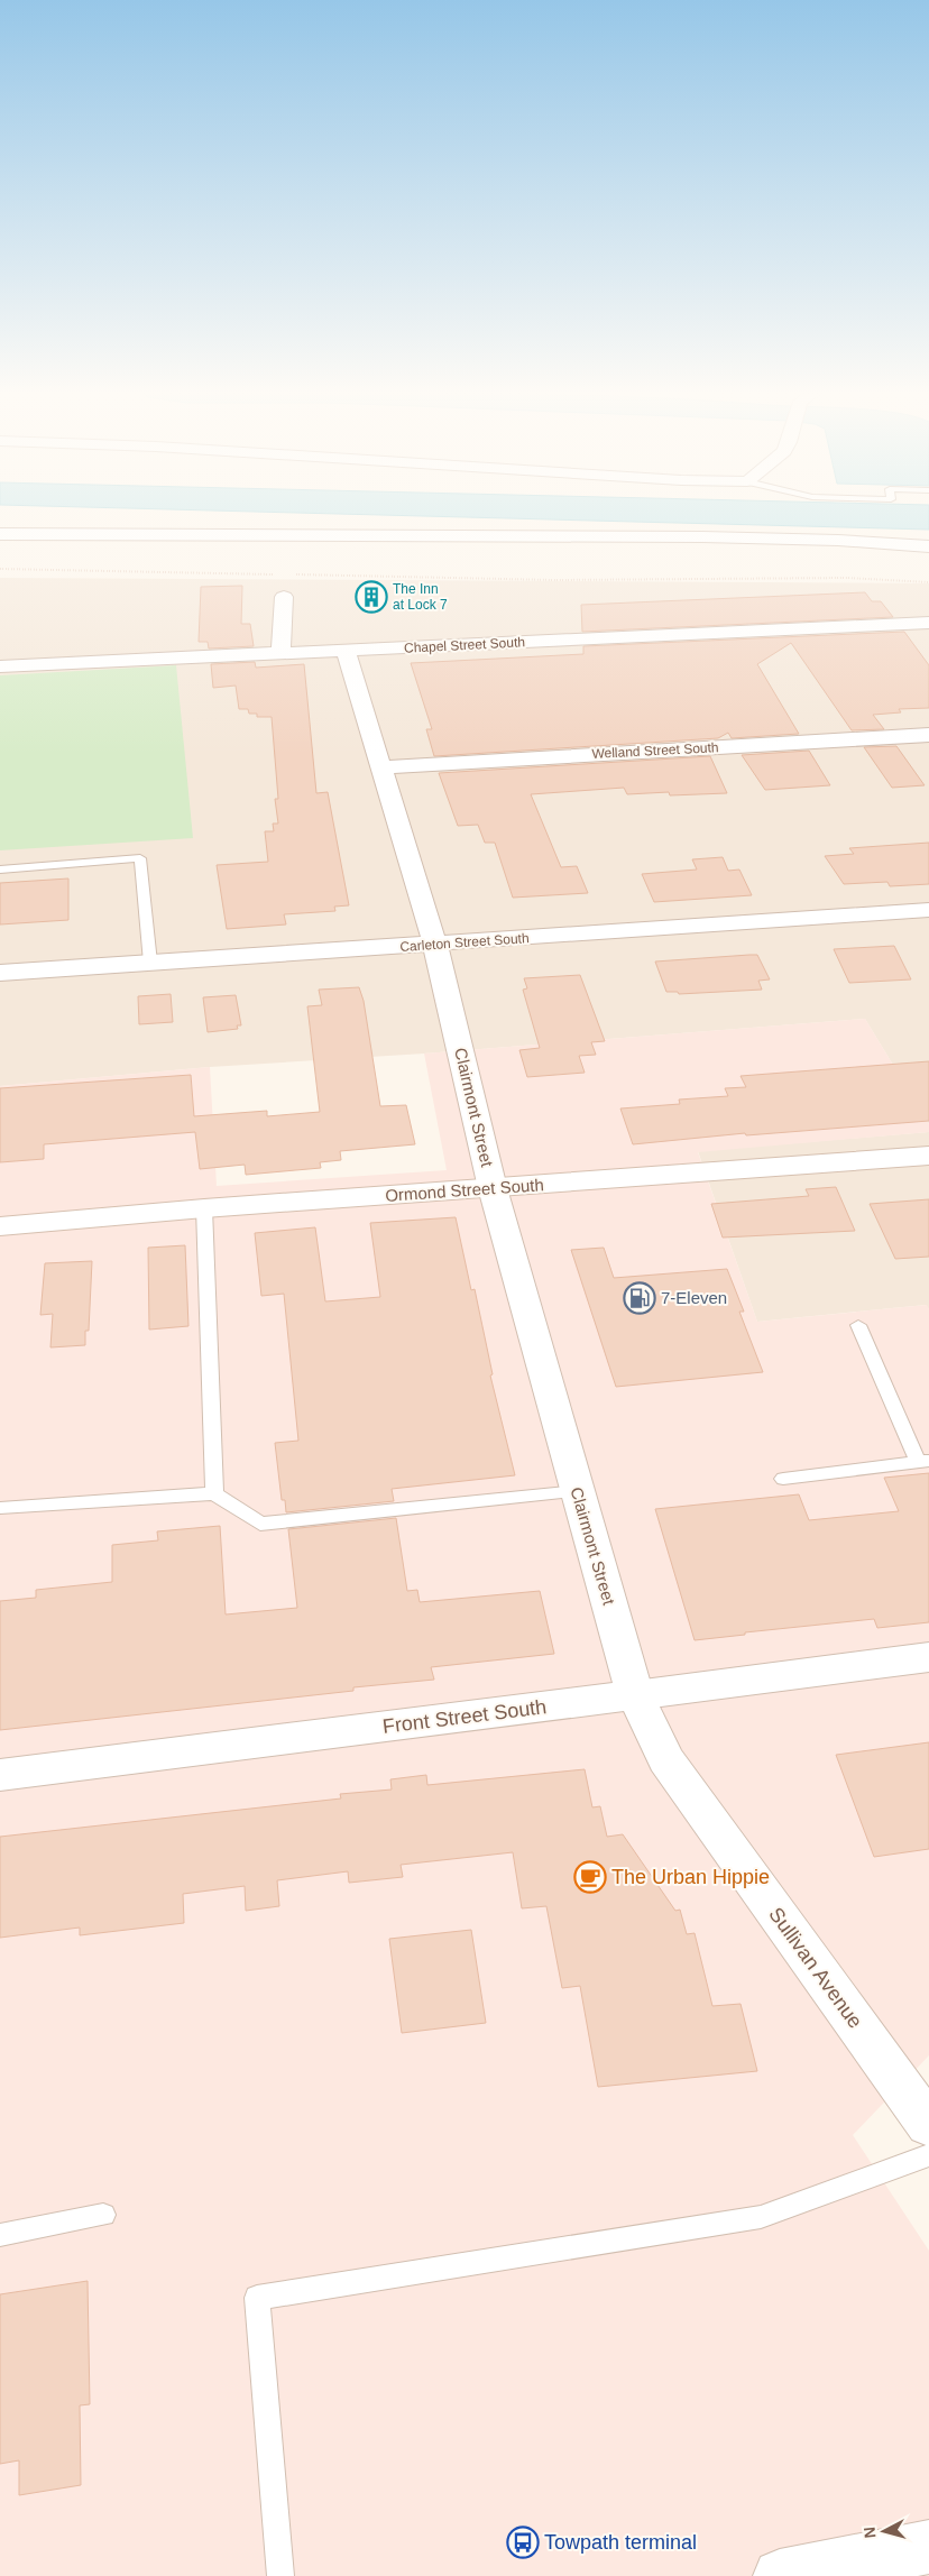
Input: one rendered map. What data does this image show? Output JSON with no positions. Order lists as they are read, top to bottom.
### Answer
{
  "streets": {
    "street": [
      "Chapel Street South",
      "Welland Street South",
      "Carleton Street South",
      "Clairmont Street",
      "Ormond Street South",
      "Front Street South",
      "Sullivan Avenue"
    ]
  },
  "crossings": [
    ["Chapel Street South", "Clairmont Street"],
    ["Welland Street South", "Clairmont Street"],
    ["Carleton Street South", "Clairmont Street"],
    ["Clairmont Street", "Ormond Street South"],
    ["Clairmont Street", "Front Street South"],
    ["Clairmont Street", "Sullivan Avenue"],
    ["Front Street South", "Sullivan Avenue"]
  ],
  "places": {
    "building": ["The Inn at Lock 7"],
    "fuel station": ["7-Eleven"],
    "cafe": ["The Urban Hippie"],
    "bus stop": ["Towpath terminal"]
  },
  "north": "left"
}
